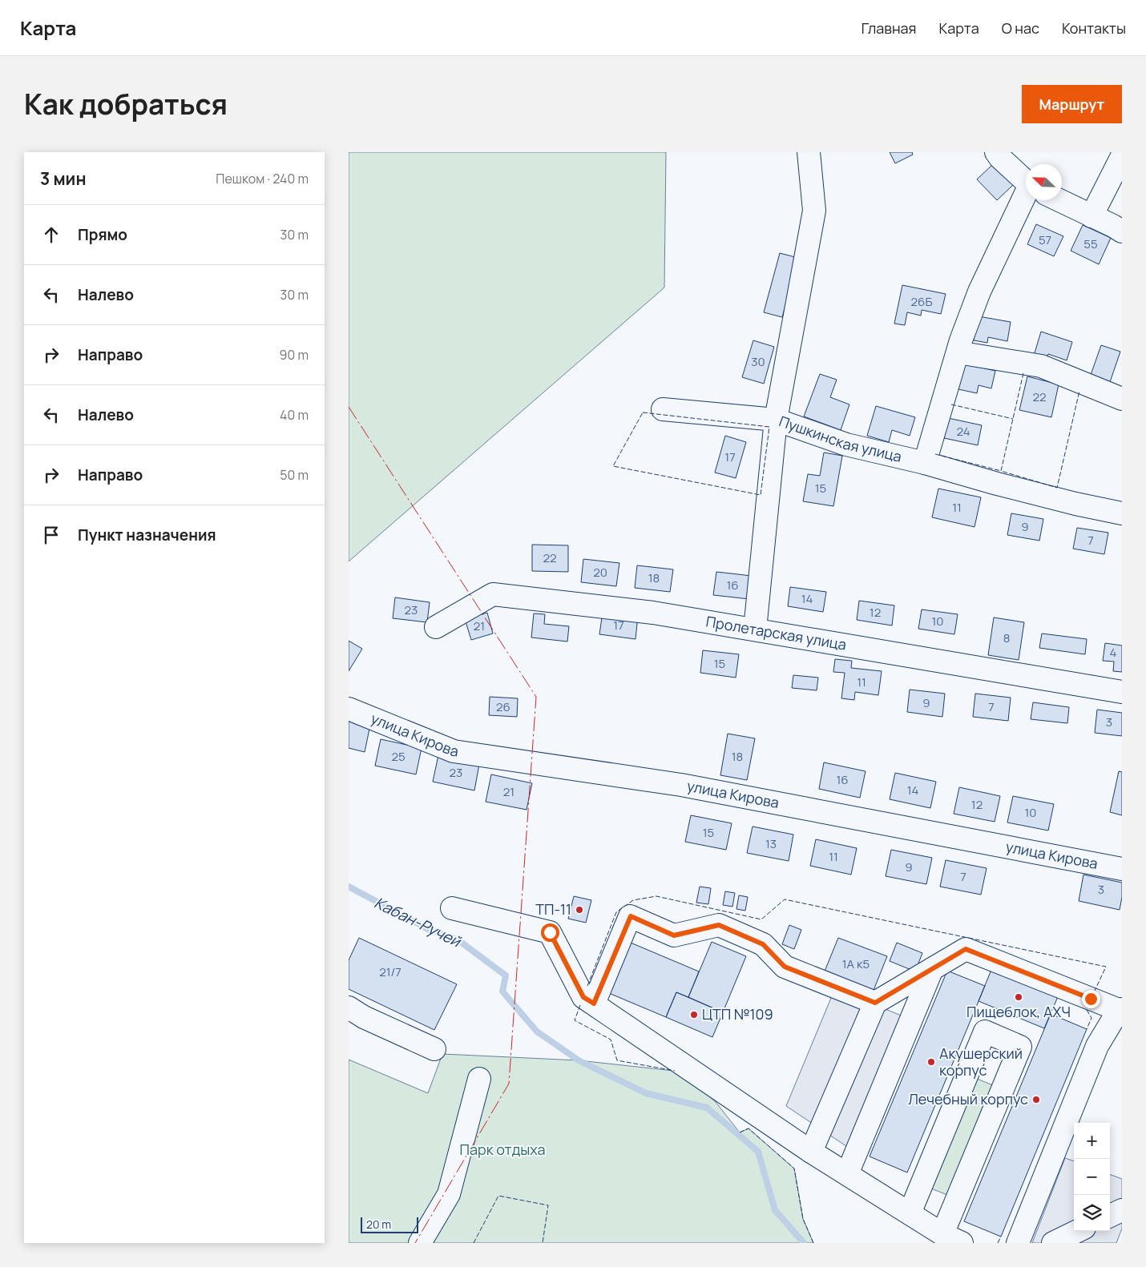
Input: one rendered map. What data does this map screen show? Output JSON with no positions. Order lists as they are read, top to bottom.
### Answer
{
  "streets": {
    "street": ["Пушкинская улица", "Пролетарская улица", "улица Кирова"]
  },
  "water": ["Кабан-Ручей"],
  "parks": ["Парк отдыха"],
  "places": [
    "ТП-11",
    "Пищеблок, АХЧ",
    "ЦТП №109",
    "Акушерский корпус",
    "Лечебный корпус"
  ],
  "house_numbers": [
    "57",
    "55",
    "26Б",
    "30",
    "22",
    "24",
    "17",
    "15",
    "11",
    "9",
    "7",
    "22",
    "20",
    "18",
    "16",
    "14",
    "23",
    "12",
    "10",
    "17",
    "21",
    "8",
    "4",
    "15",
    "11",
    "9",
    "26",
    "7",
    "3",
    "25",
    "18",
    "23",
    "16",
    "14",
    "21",
    "12",
    "10",
    "15",
    "13",
    "11",
    "9",
    "7",
    "3",
    "1А к5",
    "21/7"
  ],
  "scale_bar": "20 m",
  "north": "top left",
  "page": {
    "header": "Карта",
    "nav": [
      "Главная",
      "Карта",
      "О нас",
      "Контакты"
    ],
    "title": "Как добраться",
    "buttons": "Маршрут",
    "heading": ["3 мин", "Пешком · 240 m"],
    "list": [
      ["Прямо", "30 m"],
      ["Налево", "30 m"],
      ["Направо", "90 m"],
      ["Налево", "40 m"],
      ["Направо", "50 m"],
      "Пункт назначения"
    ],
    "map_buttons": ["+", "−"],
    "scale": "20 m"
  }
}
